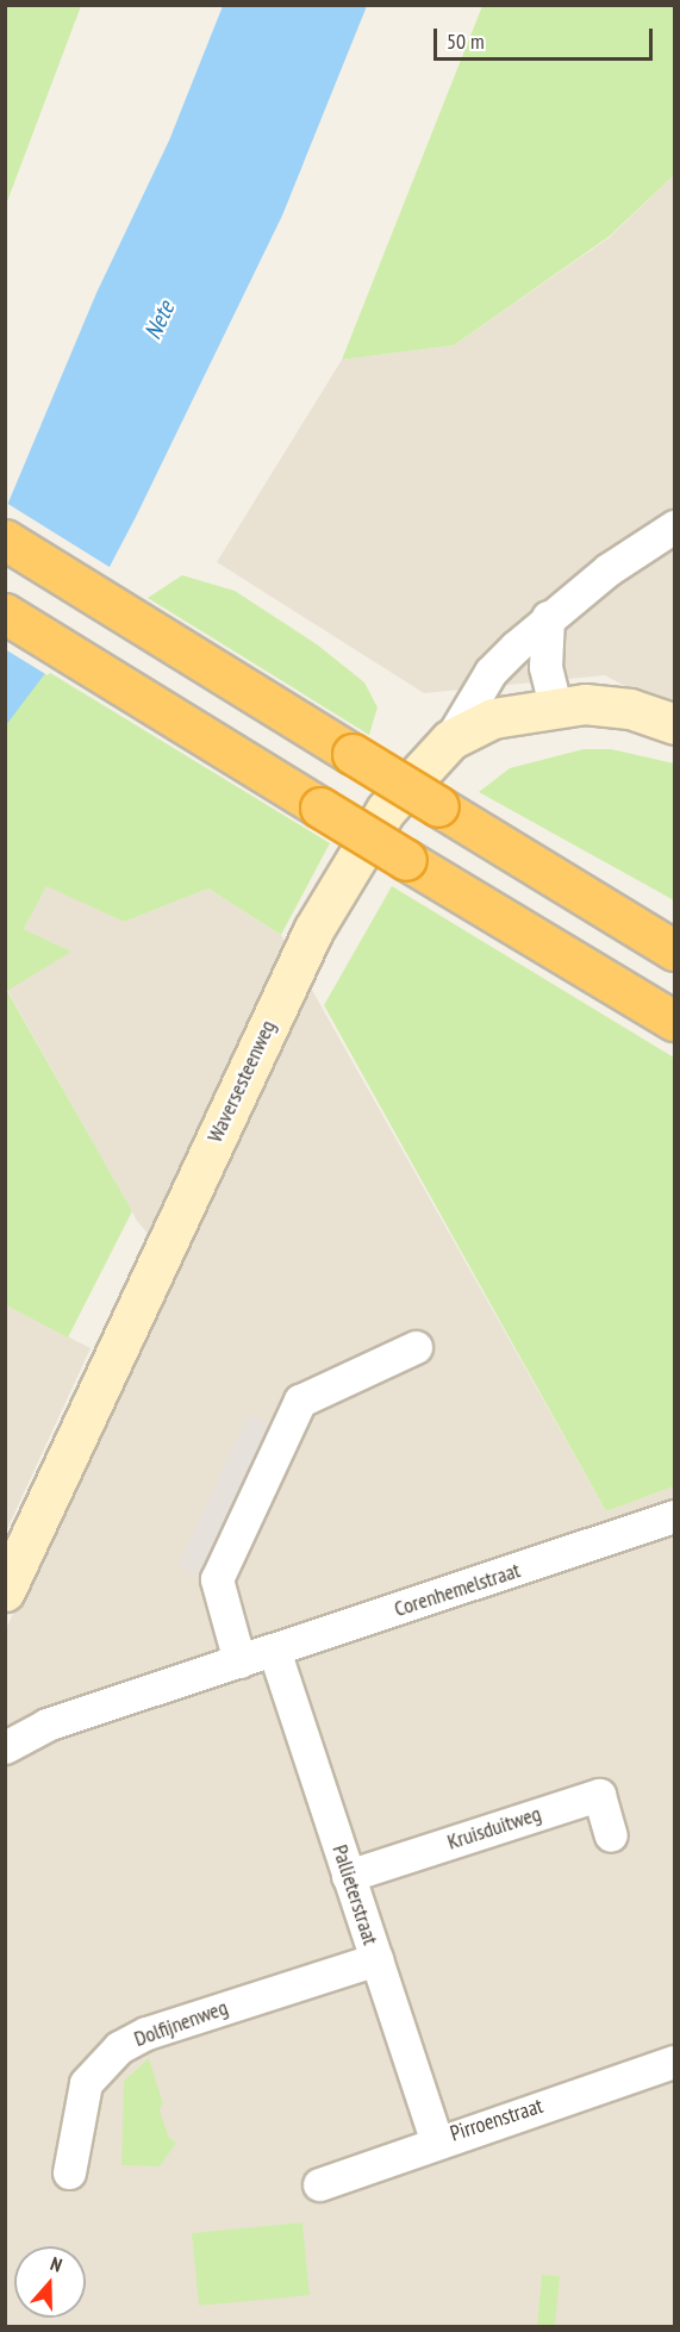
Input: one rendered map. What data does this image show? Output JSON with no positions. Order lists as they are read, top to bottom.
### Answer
{
  "streets": {
    "main road": ["Waversesteenweg"],
    "street": [
      "Corenhemelstraat",
      "Kruisduitweg",
      "Pallieterstraat",
      "Dolfijnenweg",
      "Pirroenstraat"
    ]
  },
  "crossings": [
    ["Corenhemelstraat", "Pallieterstraat"],
    ["Kruisduitweg", "Pallieterstraat"],
    ["Pallieterstraat", "Dolfijnenweg"],
    ["Pallieterstraat", "Pirroenstraat"]
  ],
  "water": ["Nete"],
  "scale_bar": "50 m",
  "north": "top"
}
